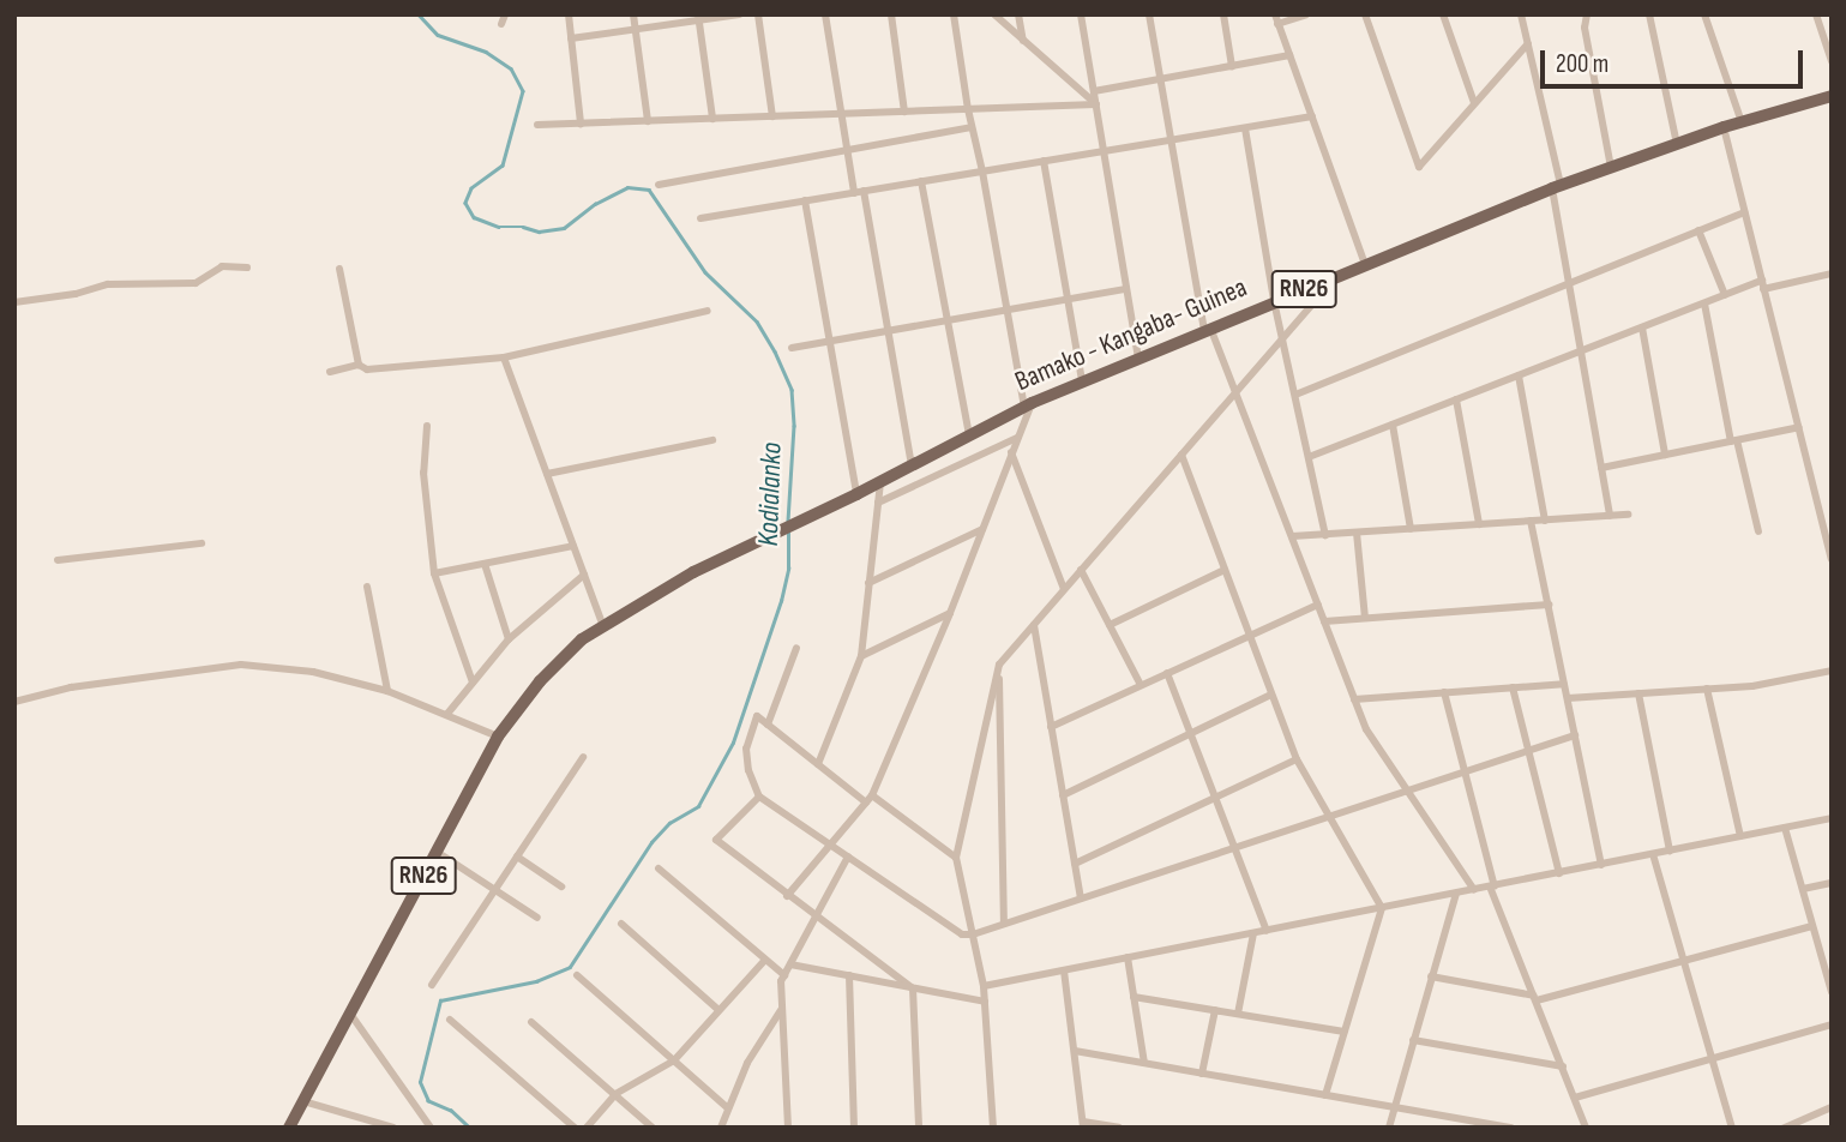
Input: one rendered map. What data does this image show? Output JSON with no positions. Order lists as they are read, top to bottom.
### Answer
{
  "streets": {
    "main road": ["RN26", "Bamako - Kangaba- Guinea"]
  },
  "water": ["Kodialanko"],
  "scale_bar": "200 m"
}
